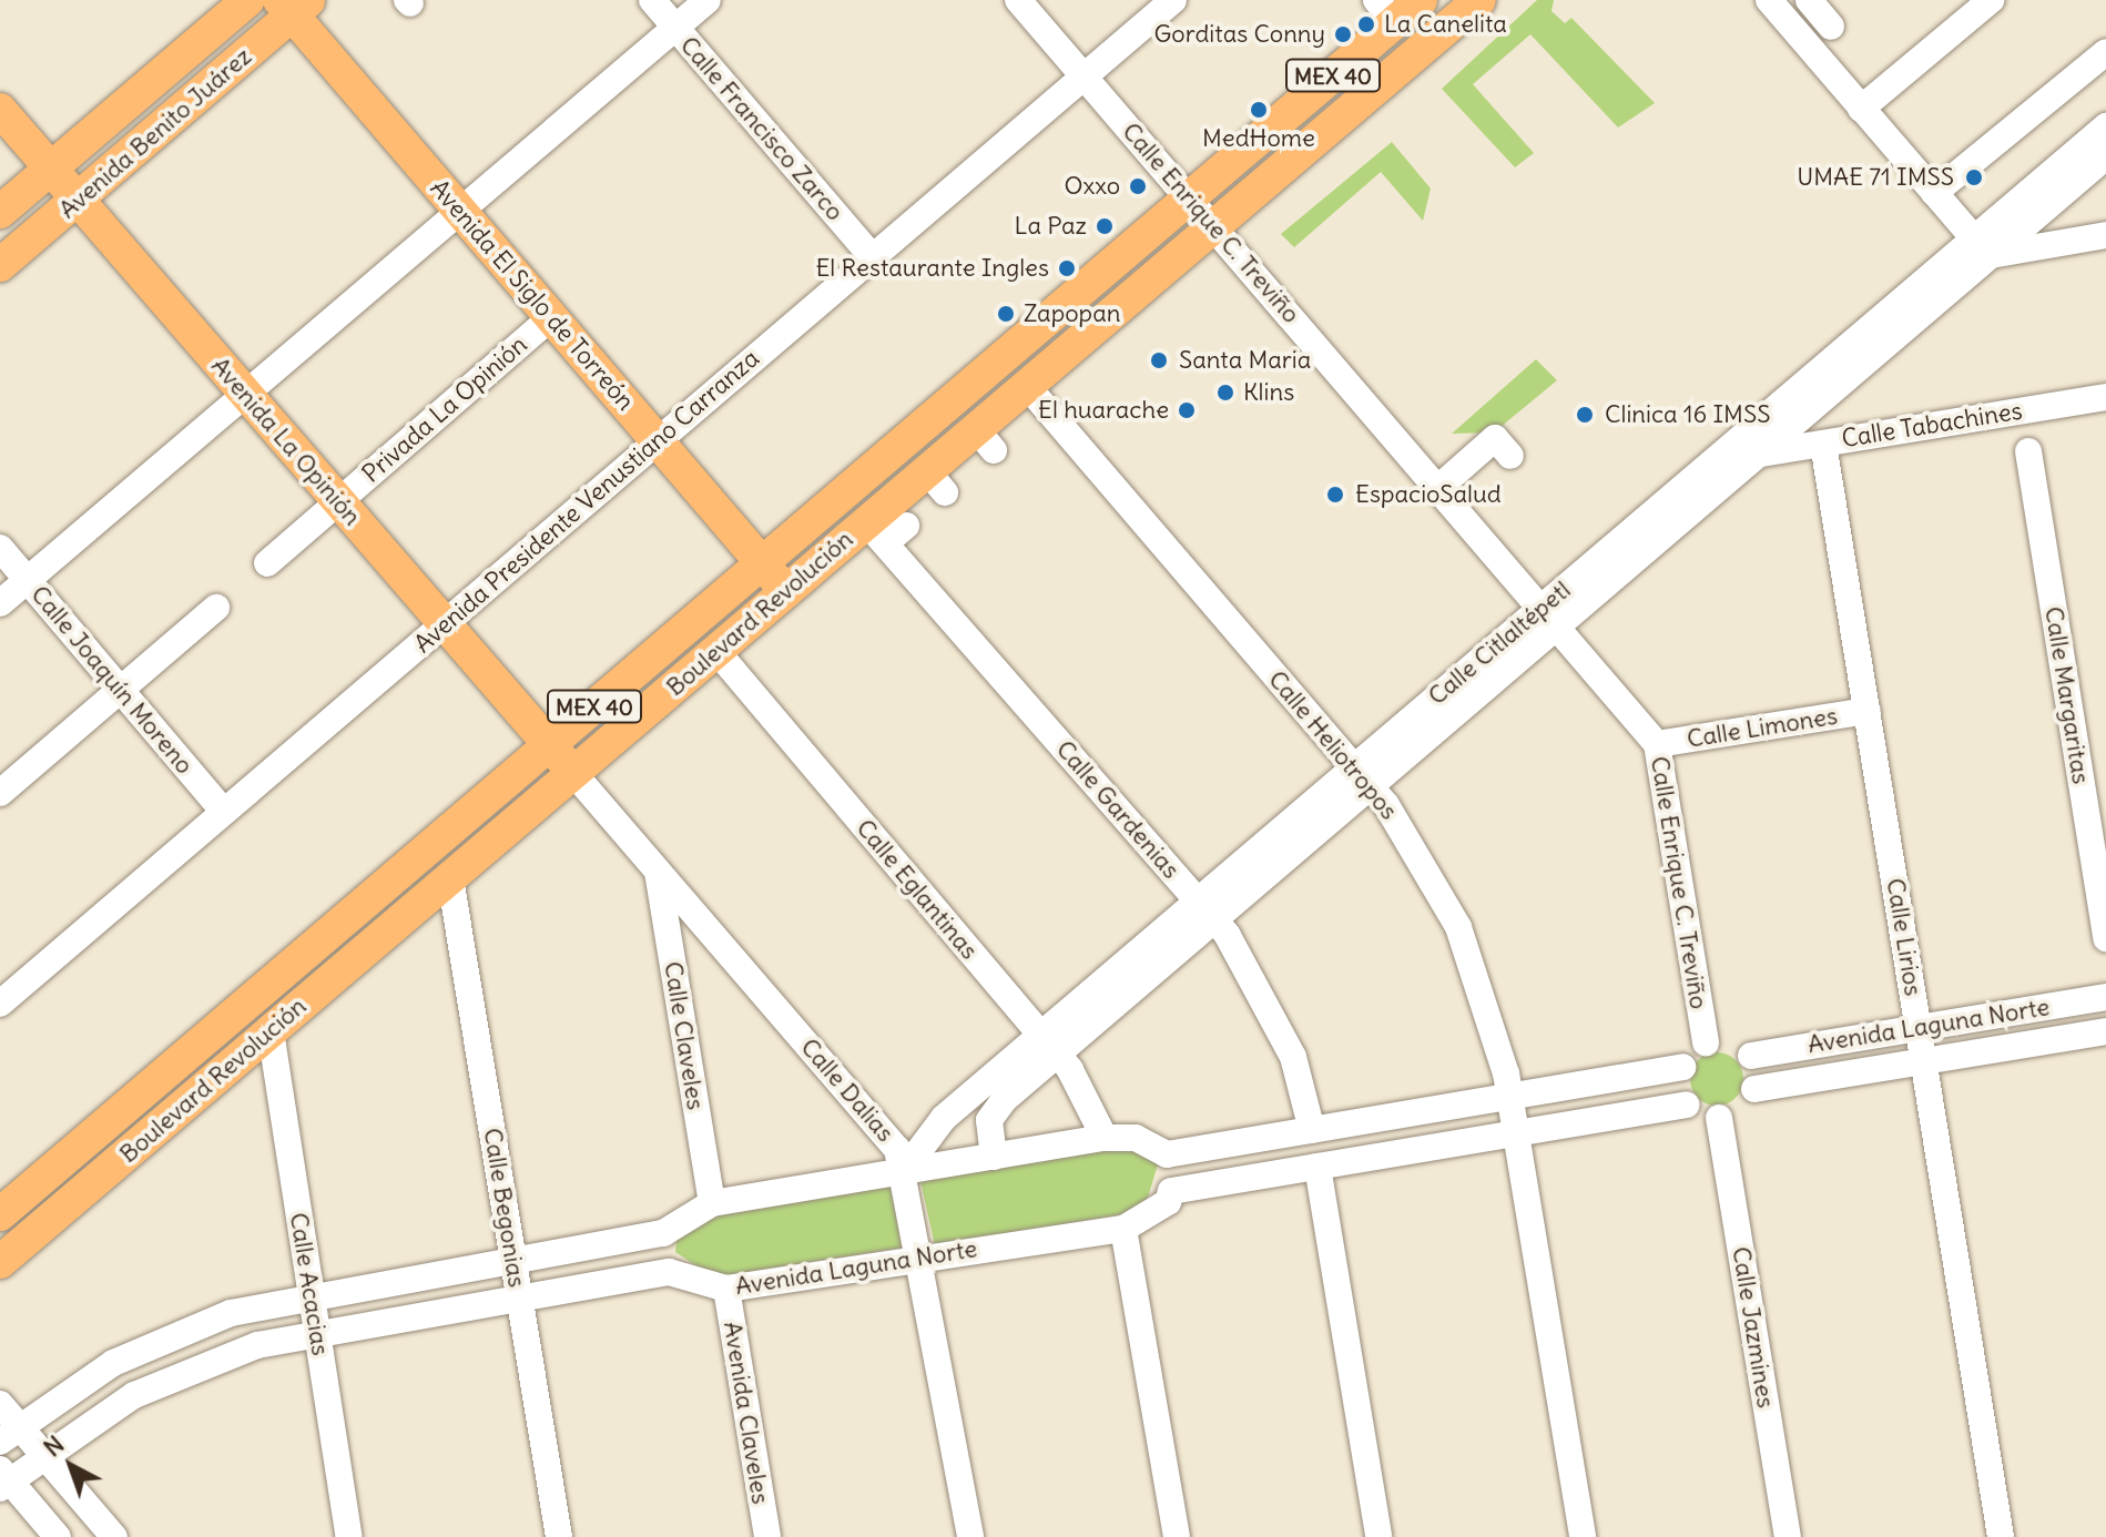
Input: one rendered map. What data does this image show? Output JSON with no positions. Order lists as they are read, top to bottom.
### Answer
{
  "streets": {
    "main road": [
      "MEX 40",
      "Avenida Benito Juárez",
      "Avenida El Siglo de Torreón",
      "Avenida La Opinión",
      "Boulevard Revolución"
    ],
    "street": [
      "Calle Francisco Zarco",
      "Calle Enrique C. Treviño",
      "Privada La Opinión",
      "Calle Tabachines",
      "Avenida Presidente Venustiano Carranza",
      "Calle Citlaltépetl",
      "Calle Joaquín Moreno",
      "Calle Margaritas",
      "Calle Limones",
      "Calle Heliotropos",
      "Calle Gardenias",
      "Calle Eglantinas",
      "Calle Lirios",
      "Avenida Laguna Norte",
      "Calle Claveles",
      "Calle Dalias",
      "Calle Begonias",
      "Calle Acacias",
      "Calle Jazmines",
      "Avenida Claveles"
    ]
  },
  "crossings": [
    ["MEX 40", "Calle Enrique C. Treviño"],
    ["MEX 40", "Avenida El Siglo de Torreón"],
    ["MEX 40", "Avenida La Opinión"],
    ["Calle Francisco Zarco", "Avenida Presidente Venustiano Carranza"],
    ["Avenida Benito Juárez", "Avenida El Siglo de Torreón"],
    ["Avenida Benito Juárez", "Avenida La Opinión"],
    ["Calle Enrique C. Treviño", "Avenida Presidente Venustiano Carranza"],
    ["Calle Enrique C. Treviño", "Boulevard Revolución"],
    ["Calle Enrique C. Treviño", "Calle Citlaltépetl"],
    ["Calle Enrique C. Treviño", "Calle Limones"],
    ["Calle Enrique C. Treviño", "Avenida Laguna Norte"],
    ["Calle Enrique C. Treviño", "Calle Jazmines"],
    ["Avenida El Siglo de Torreón", "Privada La Opinión"],
    ["Avenida El Siglo de Torreón", "Avenida Presidente Venustiano Carranza"],
    ["Avenida El Siglo de Torreón", "Boulevard Revolución"],
    ["Privada La Opinión", "Avenida La Opinión"],
    ["Calle Tabachines", "Calle Citlaltépetl"],
    ["Calle Tabachines", "Calle Lirios"],
    ["Avenida La Opinión", "Avenida Presidente Venustiano Carranza"],
    ["Avenida La Opinión", "Boulevard Revolución"],
    ["Avenida La Opinión", "Calle Dalias"],
    ["Avenida Presidente Venustiano Carranza", "Calle Joaquín Moreno"],
    ["Boulevard Revolución", "Calle Heliotropos"],
    ["Boulevard Revolución", "Calle Gardenias"],
    ["Boulevard Revolución", "Calle Eglantinas"],
    ["Boulevard Revolución", "Calle Dalias"],
    ["Boulevard Revolución", "Calle Begonias"],
    ["Boulevard Revolución", "Calle Acacias"],
    ["Calle Citlaltépetl", "Calle Heliotropos"],
    ["Calle Citlaltépetl", "Calle Gardenias"],
    ["Calle Citlaltépetl", "Calle Eglantinas"],
    ["Calle Citlaltépetl", "Calle Dalias"],
    ["Calle Limones", "Calle Lirios"],
    ["Calle Lirios", "Avenida Laguna Norte"],
    ["Avenida Laguna Norte", "Calle Dalias"],
    ["Avenida Laguna Norte", "Calle Begonias"],
    ["Avenida Laguna Norte", "Calle Acacias"],
    ["Avenida Laguna Norte", "Calle Jazmines"],
    ["Avenida Laguna Norte", "Avenida Claveles"],
    ["Calle Claveles", "Calle Dalias"]
  ],
  "places": [
    "La Canelita",
    "Gorditas Conny",
    "MedHome",
    "UMAE 71 IMSS",
    "Oxxo",
    "La Paz",
    "El Restaurante Ingles",
    "Zapopan",
    "Santa Maria",
    "Klins",
    "El huarache",
    "Clinica 16 IMSS",
    "EspacioSalud"
  ],
  "north": "top left"
}
